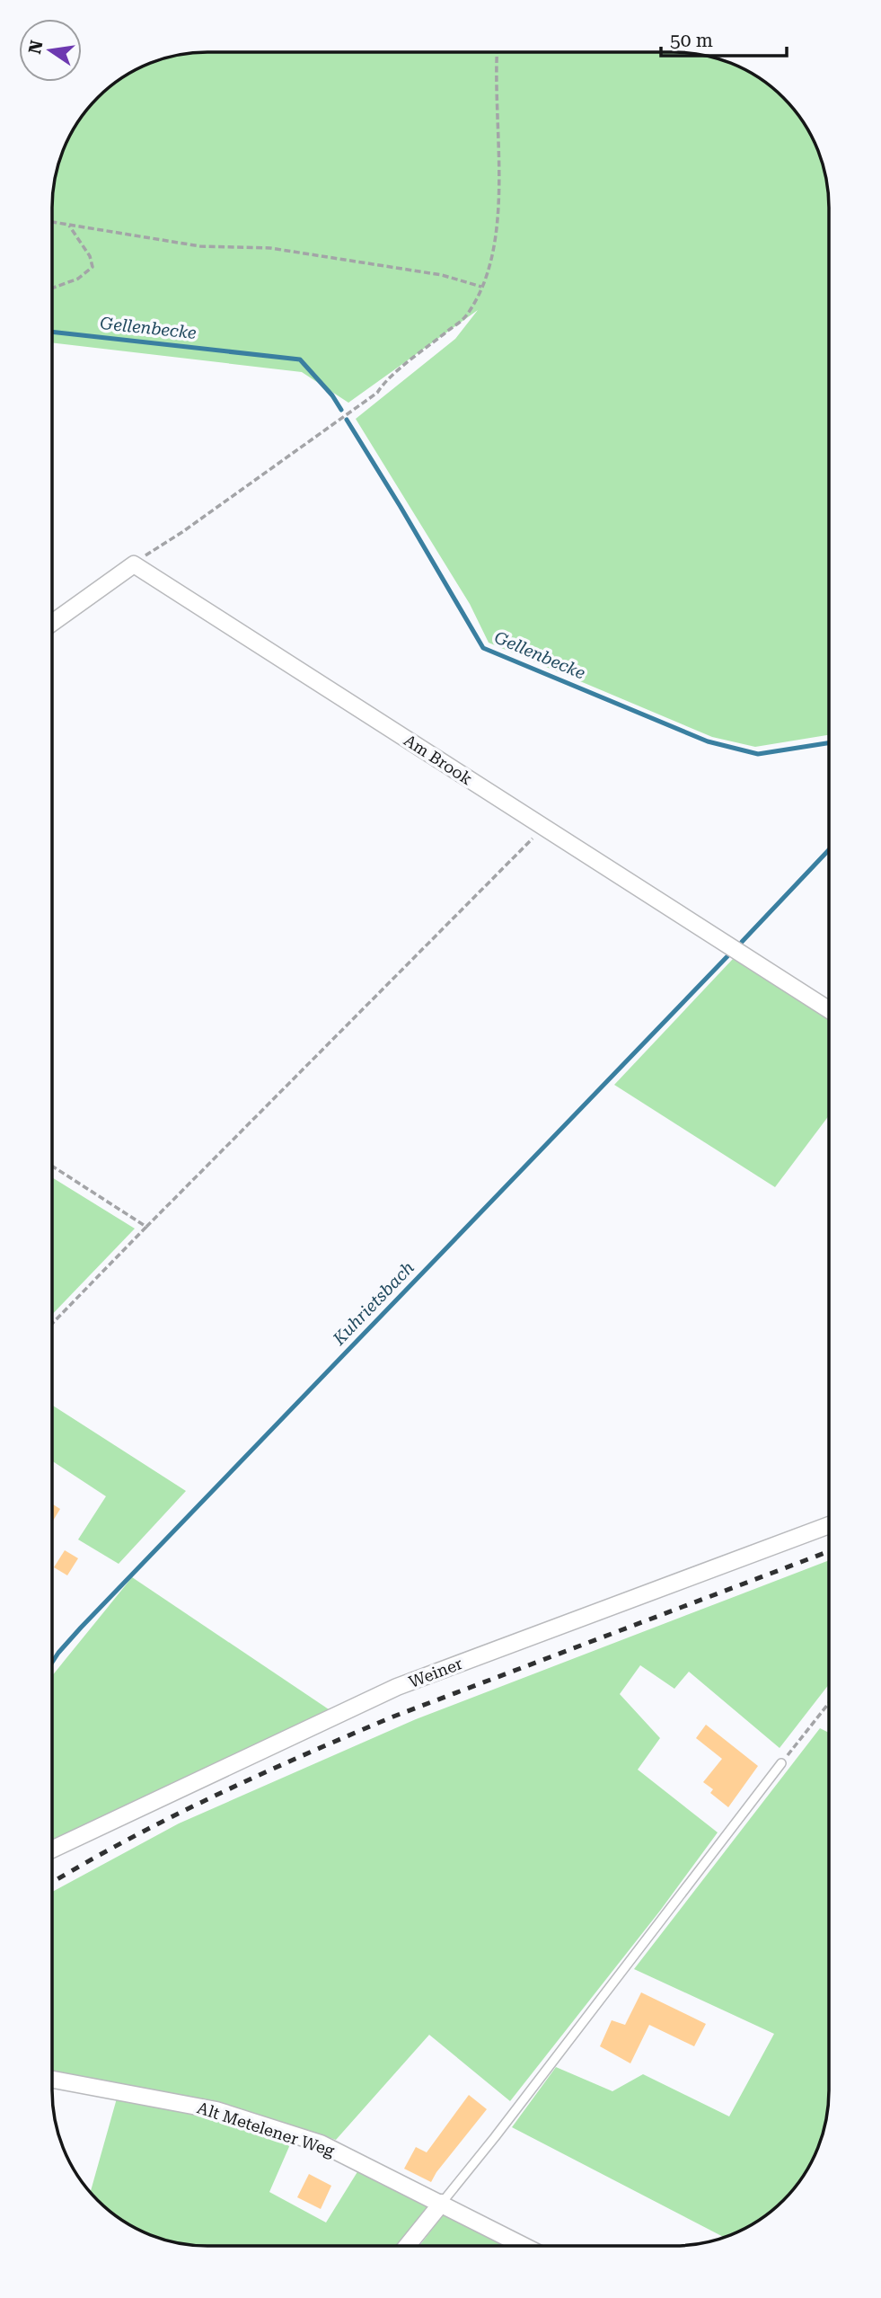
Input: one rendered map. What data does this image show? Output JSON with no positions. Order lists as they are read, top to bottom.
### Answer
{
  "streets": {
    "street": ["Am Brook", "Weiner", "Alt Metelener Weg"]
  },
  "water": ["Gellenbecke", "Kuhrietsbach"],
  "scale_bar": "50 m",
  "north": "left"
}
